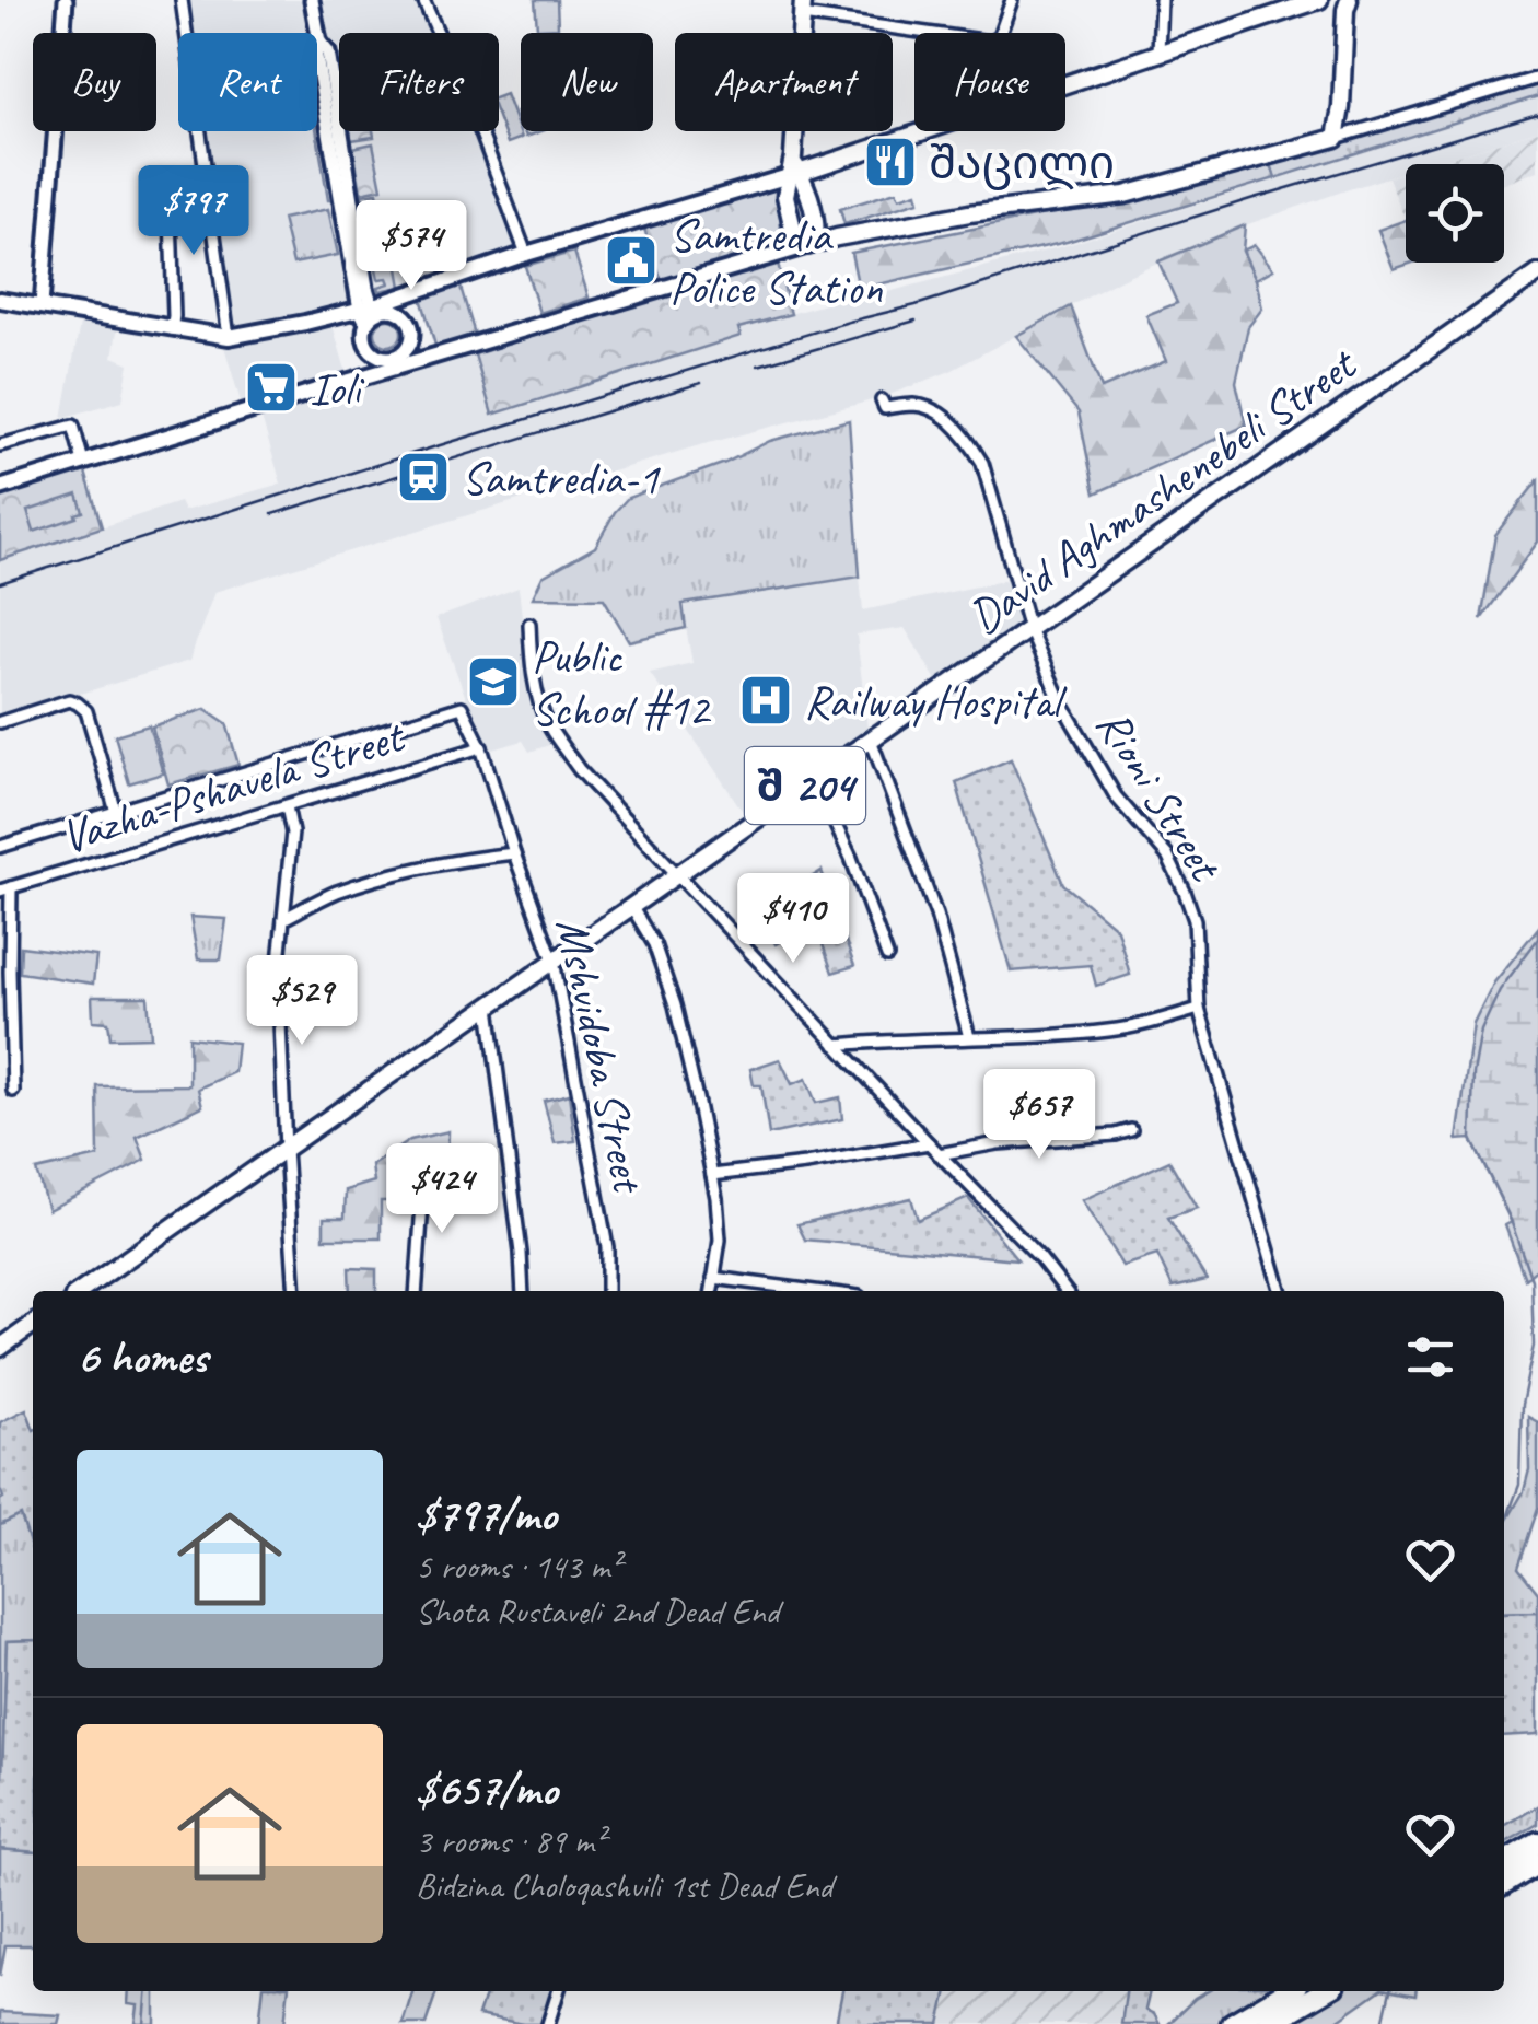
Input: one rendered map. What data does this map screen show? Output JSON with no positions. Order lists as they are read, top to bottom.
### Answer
{
  "streets": {
    "main road": ["David Aghmashenebeli Street", "შ 204"],
    "street": ["Vazha-Pshavela Street", "Rioni Street", "Mshvidoba Street"]
  },
  "crossings": [
    ["David Aghmashenebeli Street", "Rioni Street"],
    ["David Aghmashenebeli Street", "Mshvidoba Street"],
    ["Vazha-Pshavela Street", "Mshvidoba Street"]
  ],
  "places": {
    "restaurant": ["შაცილი"],
    "public building": ["Samtredia Police Station"],
    "supermarket": ["Ioli"],
    "station": ["Samtredia-1"],
    "school or university": ["Public School #12"],
    "hospital": ["Railway Hospital"]
  },
  "page": {
    "chip": [
      "Buy",
      "Rent",
      "Filters",
      "New",
      "Apartment",
      "House"
    ],
    "price": [
      "$797",
      "$574",
      "$410",
      "$529",
      "$657",
      "$424"
    ],
    "heading": "6 homes",
    "list": [
      {
        "name": "$797/mo",
        "note": "5 rooms · 143 m² · Shota Rustaveli 2nd Dead End"
      },
      {
        "name": "$657/mo",
        "note": "3 rooms · 89 m² · Bidzina Choloqashvili 1st Dead End"
      }
    ]
  }
}
